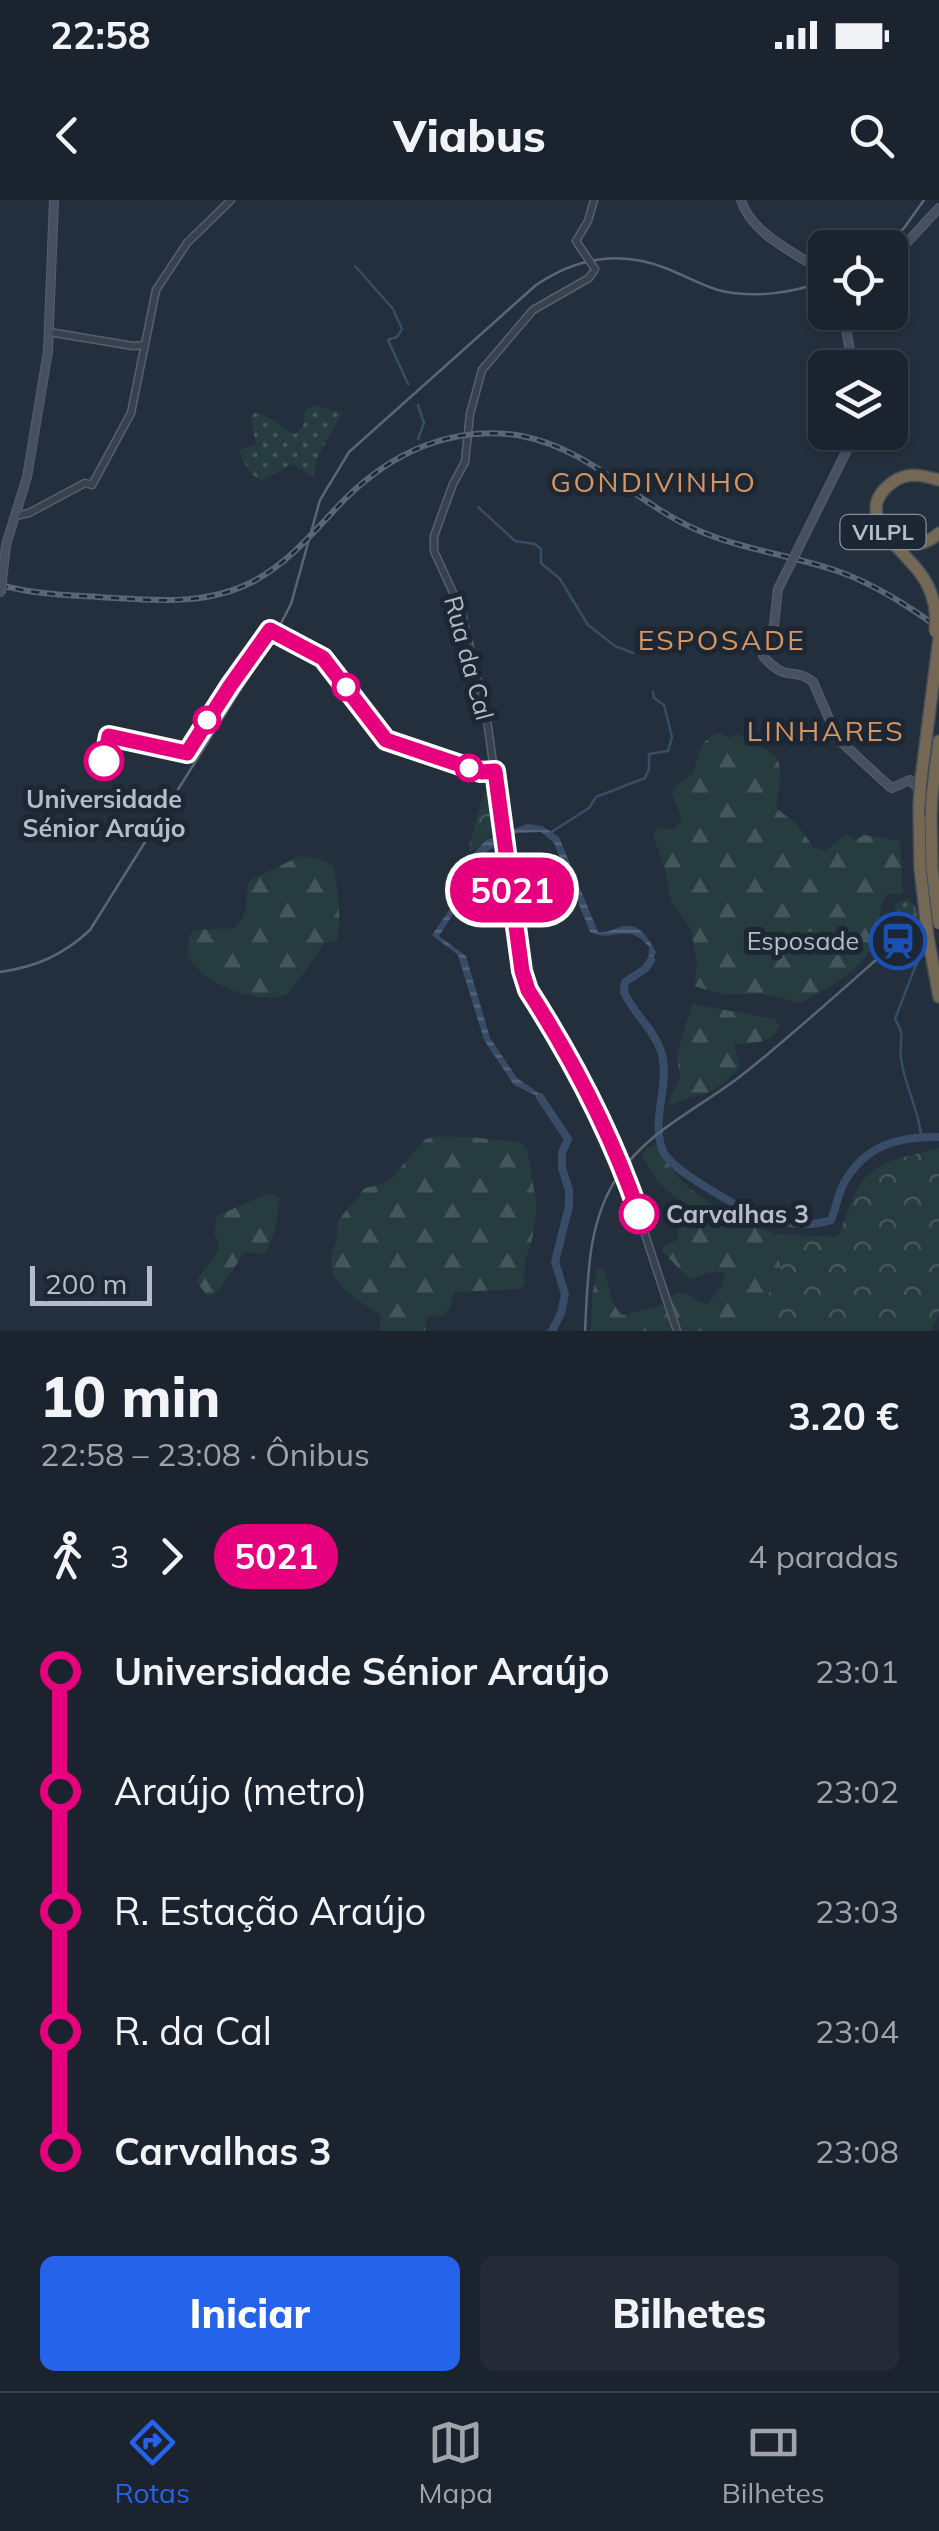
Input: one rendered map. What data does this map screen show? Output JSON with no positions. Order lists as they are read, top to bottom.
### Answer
{
  "streets": {
    "highway": ["VILPL"],
    "street": ["Rua da Cal"]
  },
  "districts": ["GONDIVINHO", "ESPOSADE", "LINHARES"],
  "places": {
    "other": ["Universidade Sénior Araújo", "Carvalhas 3"],
    "station": ["Esposade"]
  },
  "lines": ["bus line 5021"],
  "scale_bar": "200 m",
  "page": {
    "status": "22:58",
    "header": "Viabus",
    "on_map": "5021",
    "scale": "200 m",
    "heading": ["10 min", "22:58 – 23:08 · Ônibus", "3.20 €"],
    "legs": ["3", "5021", "4 paradas"],
    "list": [
      {
        "name": "Universidade Sénior Araújo",
        "value": "23:01"
      },
      {
        "name": "Araújo (metro)",
        "value": "23:02"
      },
      {
        "name": "R. Estação Araújo",
        "value": "23:03"
      },
      {
        "name": "R. da Cal",
        "value": "23:04"
      },
      {
        "name": "Carvalhas 3",
        "value": "23:08"
      }
    ],
    "buttons": ["Iniciar", "Bilhetes"],
    "tabs": ["Rotas", "Mapa", "Bilhetes"]
  }
}
